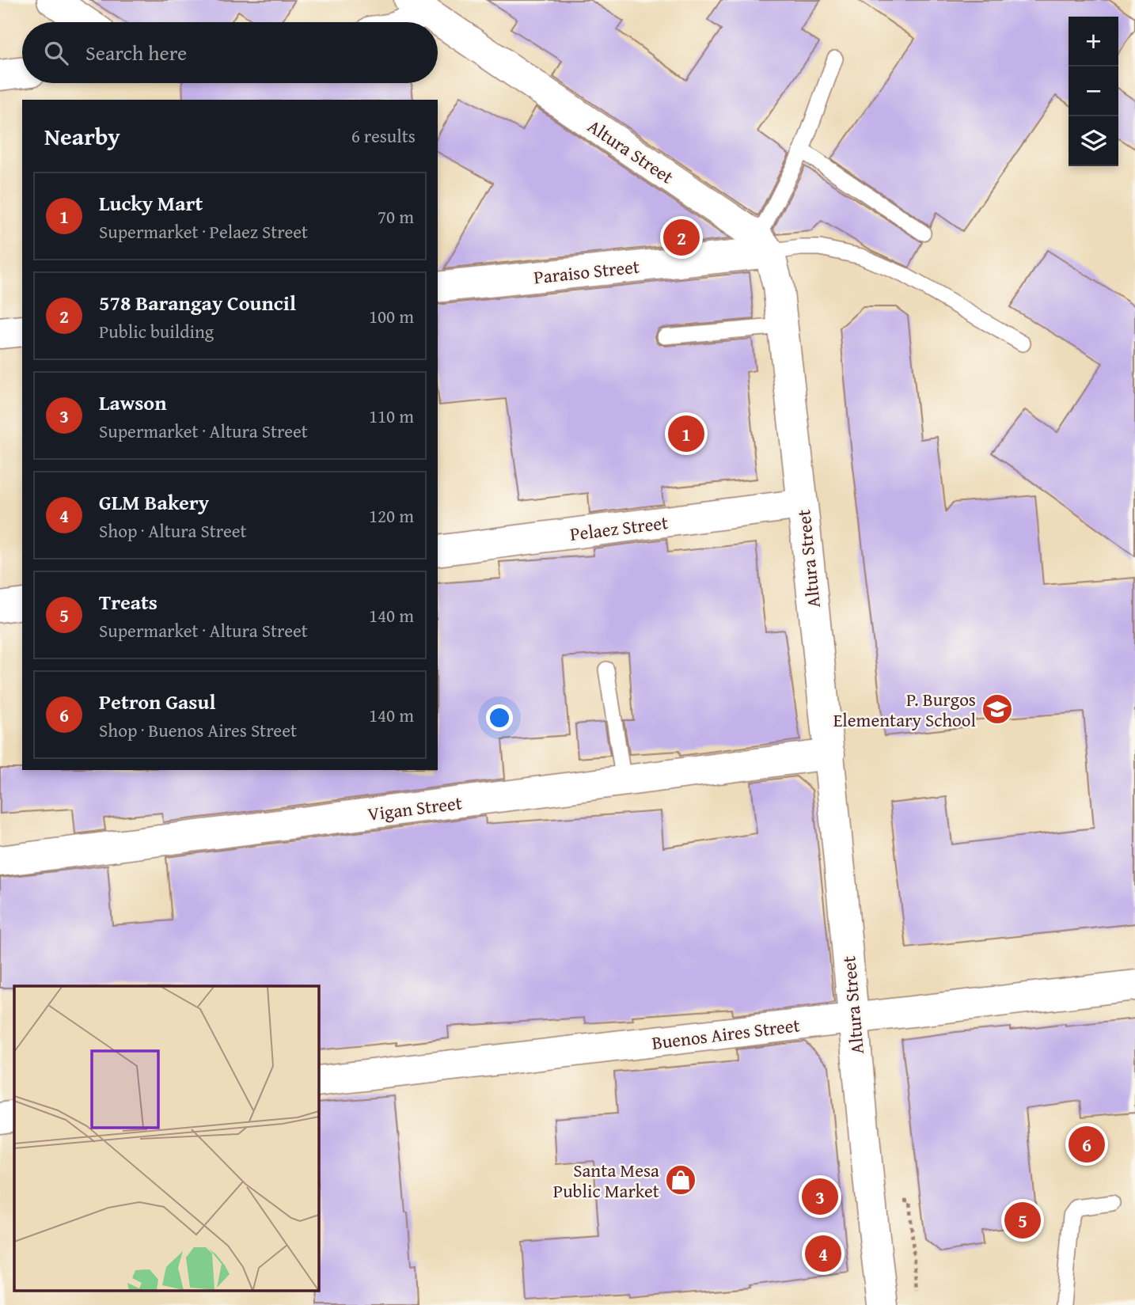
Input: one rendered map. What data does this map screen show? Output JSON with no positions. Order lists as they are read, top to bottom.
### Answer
{
  "streets": {
    "street": [
      "Altura Street",
      "Paraiso Street",
      "Pelaez Street",
      "Vigan Street",
      "Buenos Aires Street"
    ]
  },
  "crossings": [
    ["Altura Street", "Paraiso Street"],
    ["Altura Street", "Pelaez Street"],
    ["Altura Street", "Vigan Street"],
    ["Altura Street", "Buenos Aires Street"]
  ],
  "places": {
    "school or university": ["P. Burgos Elementary School"],
    "shop": ["Santa Mesa Public Market"]
  },
  "page": {
    "map_buttons": ["+", "−"],
    "search": "Search here",
    "heading": ["Nearby", "6 results"],
    "list": [
      {
        "mark": "1",
        "name": "Lucky Mart",
        "note": "Supermarket · Pelaez Street",
        "value": "70 m"
      },
      {
        "mark": "2",
        "name": "578 Barangay Council",
        "note": "Public building",
        "value": "100 m"
      },
      {
        "mark": "3",
        "name": "Lawson",
        "note": "Supermarket · Altura Street",
        "value": "110 m"
      },
      {
        "mark": "4",
        "name": "GLM Bakery",
        "note": "Shop · Altura Street",
        "value": "120 m"
      },
      {
        "mark": "5",
        "name": "Treats",
        "note": "Supermarket · Altura Street",
        "value": "140 m"
      },
      {
        "mark": "6",
        "name": "Petron Gasul",
        "note": "Shop · Buenos Aires Street",
        "value": "140 m"
      }
    ],
    "pins": [
      "2",
      "1",
      "6",
      "3",
      "5",
      "4"
    ]
  }
}
